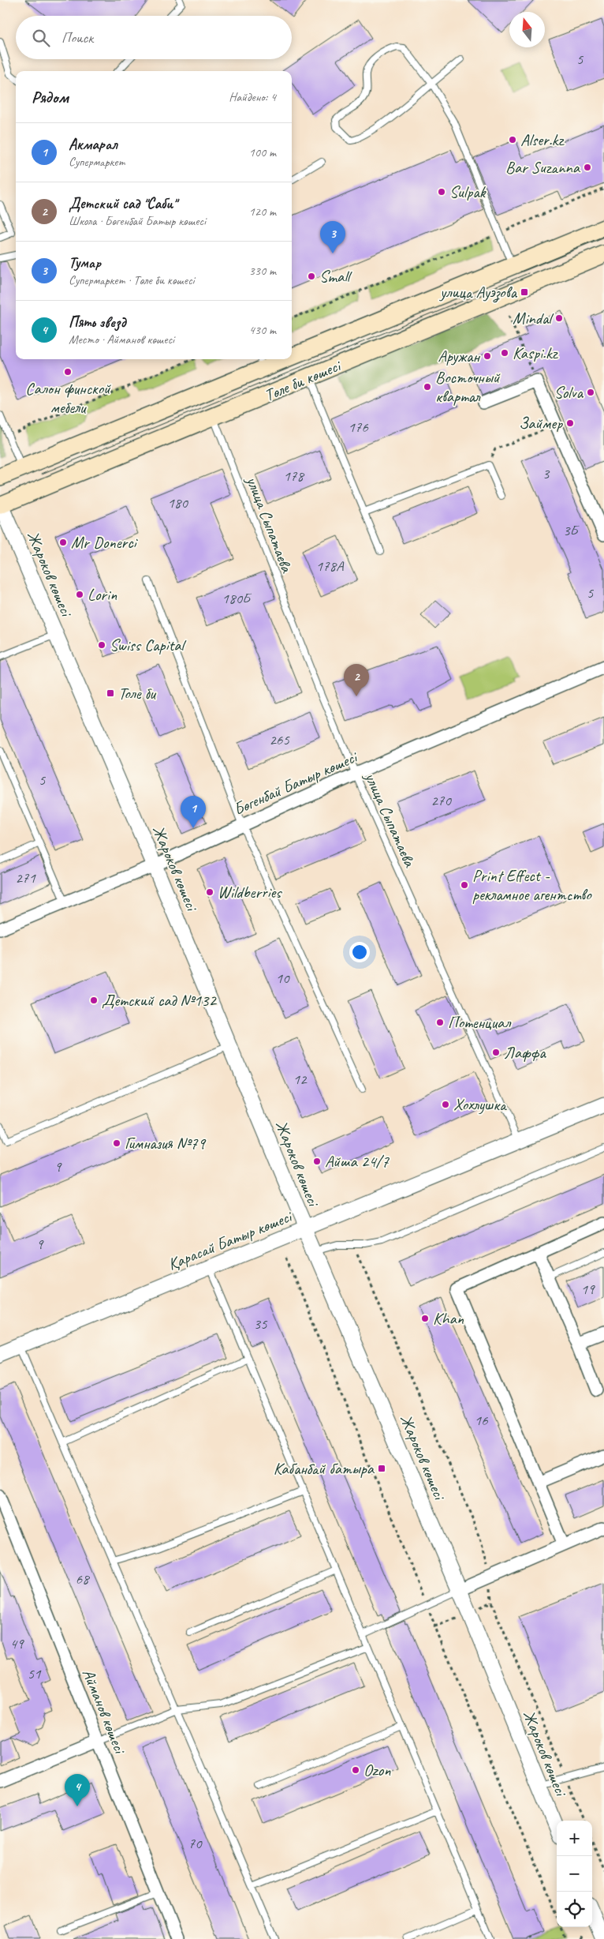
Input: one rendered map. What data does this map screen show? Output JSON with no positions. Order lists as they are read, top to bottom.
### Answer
{
  "streets": {
    "main road": ["Төле би көшесі"],
    "street": [
      "Жароков көшесі",
      "Бөгенбай Батыр көшесі",
      "Қарасай Батыр көшесі",
      "Айманов көшесі"
    ],
    "lane": ["улица Сыпатаева"]
  },
  "crossings": [
    ["Төле би көшесі", "улица Сыпатаева"],
    ["Төле би көшесі", "Жароков көшесі"],
    ["улица Сыпатаева", "Бөгенбай Батыр көшесі"],
    ["улица Сыпатаева", "Қарасай Батыр көшесі"],
    ["Жароков көшесі", "Бөгенбай Батыр көшесі"],
    ["Жароков көшесі", "Қарасай Батыр көшесі"]
  ],
  "places": {
    "other": [
      "Alser.kz",
      "Bar Suzanna",
      "Sulpak",
      "Small",
      "Mindal",
      "Kaspi.kz",
      "Аружан",
      "Салон финской мебели",
      "Восточный квартал",
      "Solva",
      "Займер",
      "Mr Donerci",
      "Lorin",
      "Swiss Capital",
      "Print Effect - рекламное агентство",
      "Wildberries",
      "Детский сад №132",
      "Потенциал",
      "Лаффа",
      "Хохлушка",
      "Гимназия №79",
      "Айша 24/7",
      "Khan",
      "Ozon"
    ],
    "transit": ["улица Ауэзова", "Толе би", "Кабанбай батыра"]
  },
  "house_numbers": [
    "5",
    "176",
    "3",
    "178",
    "180",
    "3Б",
    "178А",
    "5",
    "180Б",
    "265",
    "5",
    "270",
    "271",
    "10",
    "12",
    "9",
    "9",
    "19",
    "35",
    "16",
    "68",
    "49",
    "51",
    "70"
  ],
  "north": "top",
  "page": {
    "search": "Поиск",
    "heading": ["Рядом", "Найдено: 4"],
    "list": [
      {
        "mark": "1",
        "name": "Акмарал",
        "note": "Супермаркет",
        "value": "100 m"
      },
      {
        "mark": "2",
        "name": "Детский сад \"Саби\"",
        "note": "Школа · Бөгенбай Батыр көшесі",
        "value": "120 m"
      },
      {
        "mark": "3",
        "name": "Тумар",
        "note": "Супермаркет · Төле би көшесі",
        "value": "330 m"
      },
      {
        "mark": "4",
        "name": "Пять звезд",
        "note": "Место · Айманов көшесі",
        "value": "430 m"
      }
    ],
    "pins": [
      "3",
      "2",
      "1",
      "4"
    ],
    "map_buttons": ["+", "−"]
  }
}
